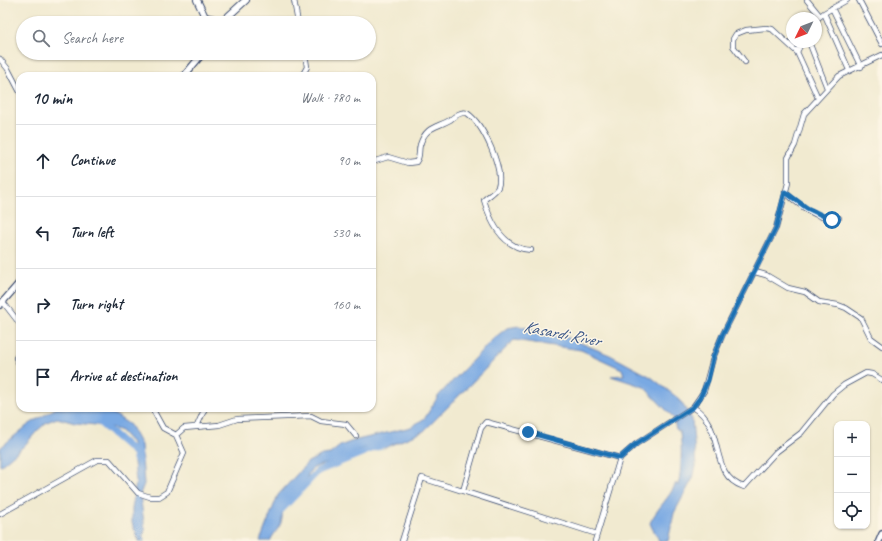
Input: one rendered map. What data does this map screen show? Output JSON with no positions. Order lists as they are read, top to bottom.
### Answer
{
  "water": ["Kasardi River"],
  "north": "bottom left",
  "page": {
    "search": "Search here",
    "heading": ["10 min", "Walk · 780 m"],
    "list": [
      ["Continue", "90 m"],
      ["Turn left", "530 m"],
      ["Turn right", "160 m"],
      "Arrive at destination"
    ],
    "map_buttons": ["+", "−"]
  }
}
